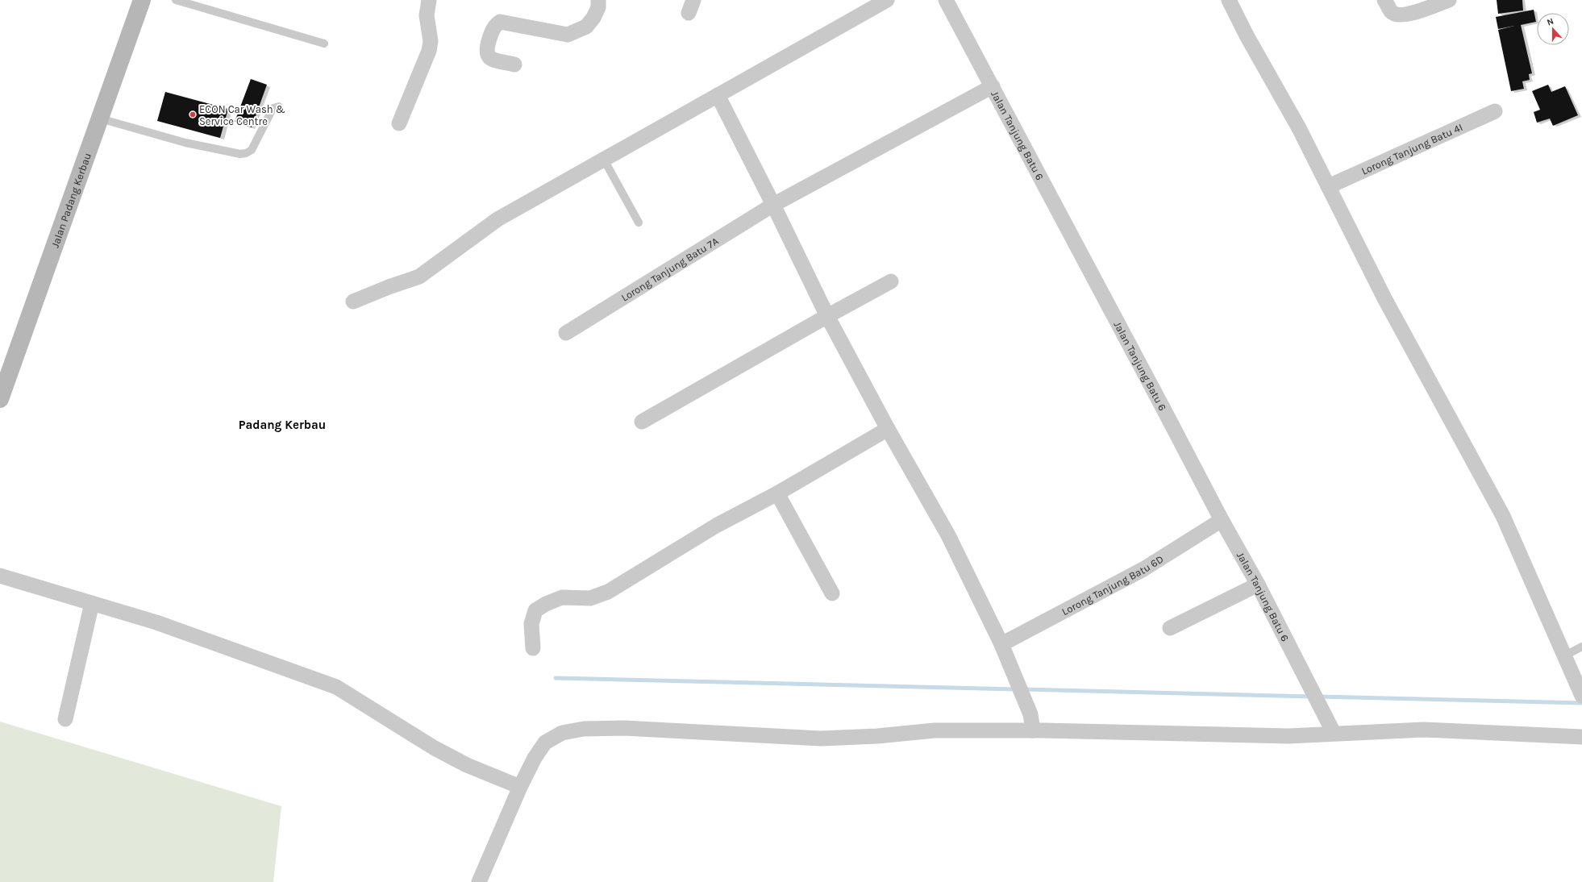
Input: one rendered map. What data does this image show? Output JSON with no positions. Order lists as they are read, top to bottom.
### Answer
{
  "streets": {
    "street": [
      "Jalan Tanjung Batu 6",
      "Lorong Tanjung Batu 4I",
      "Jalan Padang Kerbau",
      "Lorong Tanjung Batu 7A",
      "Lorong Tanjung Batu 6D"
    ]
  },
  "crossings": [
    ["Jalan Tanjung Batu 6", "Lorong Tanjung Batu 7A"],
    ["Jalan Tanjung Batu 6", "Lorong Tanjung Batu 6D"]
  ],
  "districts": ["Padang Kerbau"],
  "places": ["ECON Car Wash & Service Centre"],
  "north": "top"
}
